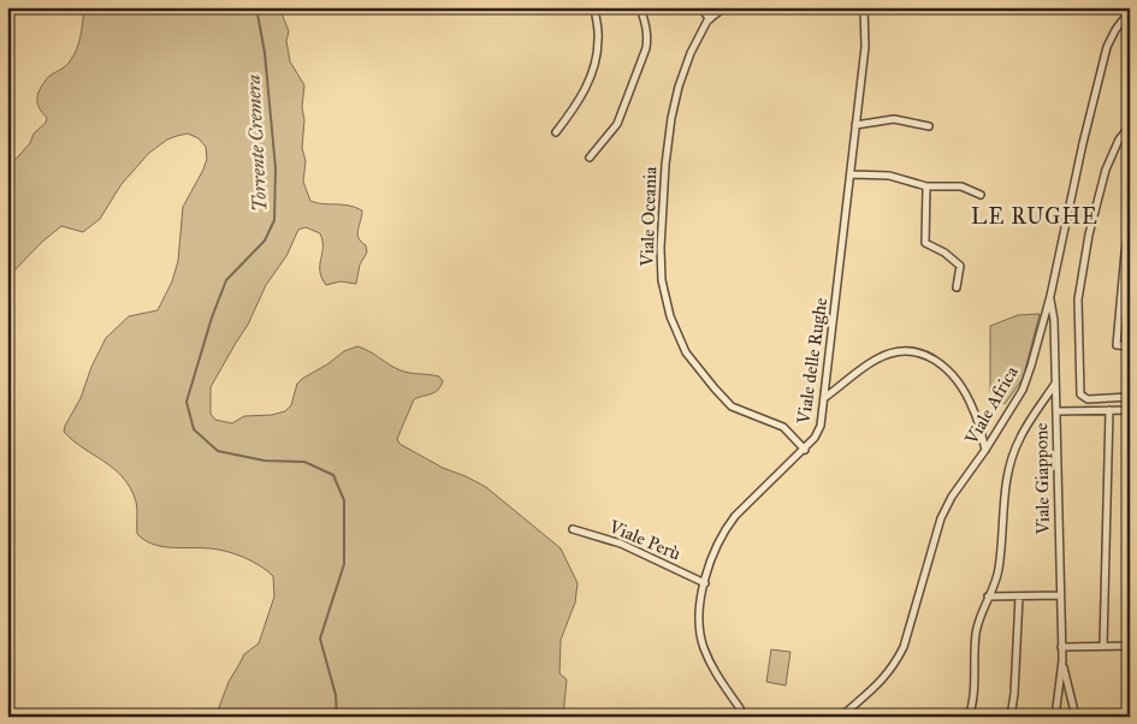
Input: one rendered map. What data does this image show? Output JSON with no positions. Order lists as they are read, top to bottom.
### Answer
{
  "streets": {
    "street": [
      "Viale Oceania",
      "Viale delle Rughe",
      "Viale Africa",
      "Viale Giappone",
      "Viale Perù"
    ]
  },
  "crossings": [
    ["Viale Oceania", "Viale delle Rughe"],
    ["Viale delle Rughe", "Viale Perù"],
    ["Viale Africa", "Viale Giappone"]
  ],
  "districts": ["LE RUGHE"],
  "water": ["Torrente Cremera"]
}
